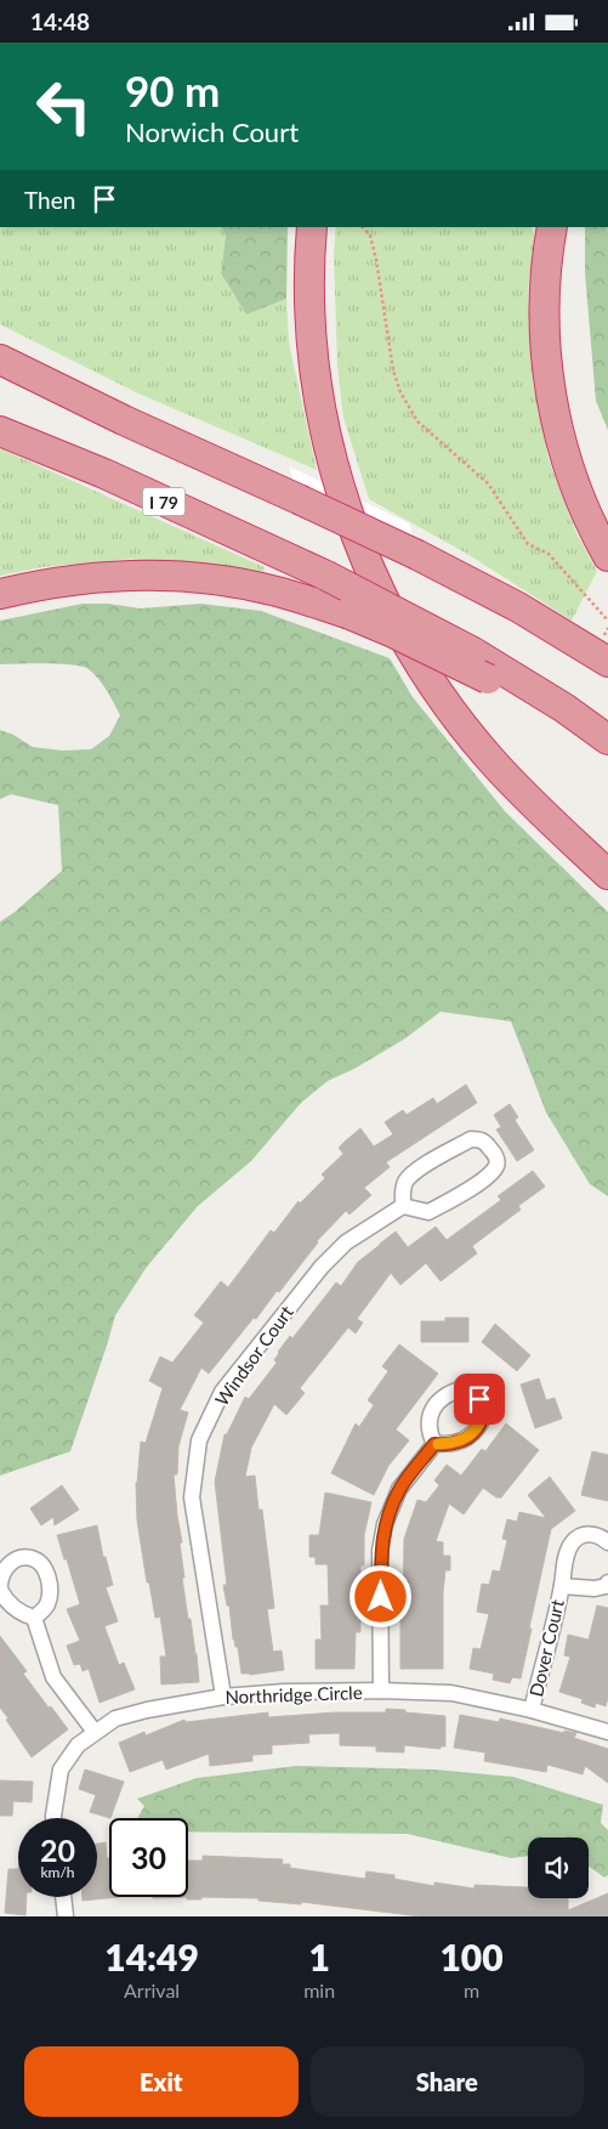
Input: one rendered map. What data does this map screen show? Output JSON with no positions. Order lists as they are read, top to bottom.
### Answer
{
  "streets": {
    "highway": ["I 79"],
    "street": ["Windsor Court", "Dover Court", "Northridge Circle"]
  },
  "crossings": [
    ["Windsor Court", "Northridge Circle"],
    ["Dover Court", "Northridge Circle"]
  ],
  "page": {
    "status": "14:48",
    "turn": ["90 m", "Norwich Court"],
    "then": "Then",
    "speed": "20 km/h",
    "limit": "30",
    "eta": [
      "14:49",
      "Arrival",
      "1",
      "min",
      "100",
      "m"
    ],
    "buttons": ["Exit", "Share"]
  }
}
